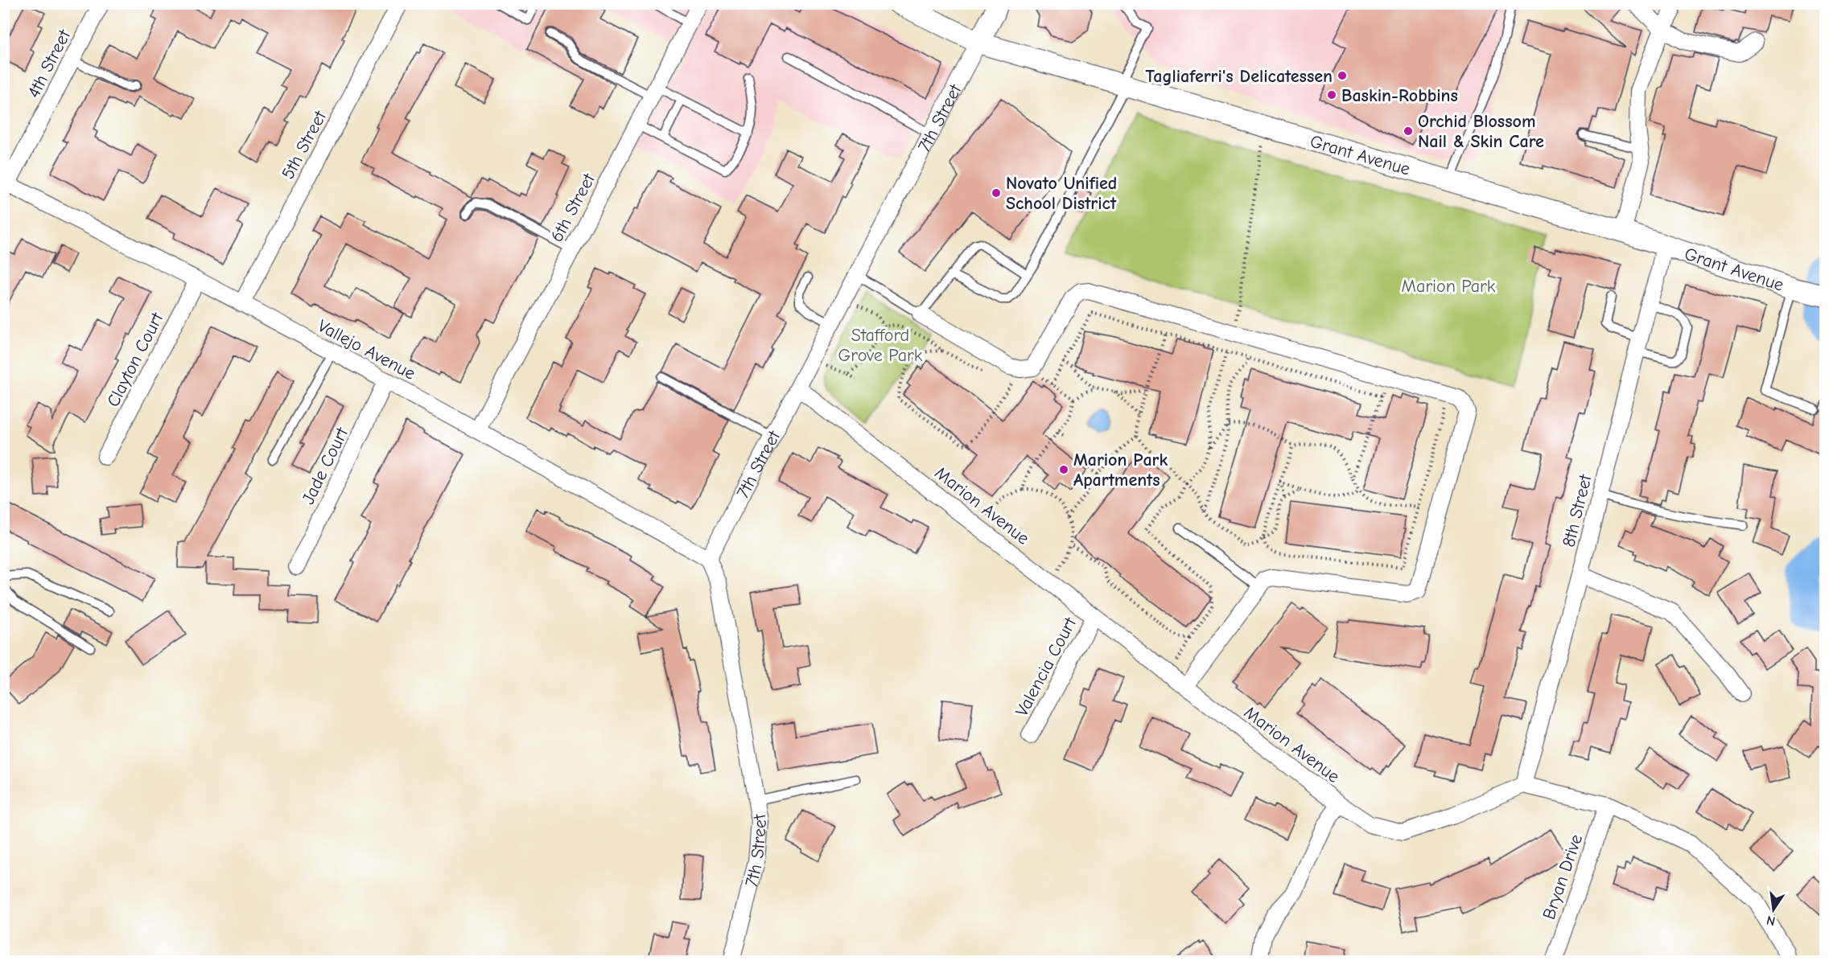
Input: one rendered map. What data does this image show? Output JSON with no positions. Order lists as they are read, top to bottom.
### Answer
{
  "streets": {
    "street": [
      "4th Street",
      "7th Street",
      "5th Street",
      "Grant Avenue",
      "6th Street",
      "Vallejo Avenue",
      "Clayton Court",
      "Jade Court",
      "Marion Avenue",
      "8th Street",
      "Valencia Court",
      "Bryan Drive"
    ]
  },
  "crossings": [
    ["4th Street", "Vallejo Avenue"],
    ["7th Street", "Grant Avenue"],
    ["7th Street", "Vallejo Avenue"],
    ["7th Street", "Marion Avenue"],
    ["5th Street", "Vallejo Avenue"],
    ["Grant Avenue", "8th Street"],
    ["6th Street", "Vallejo Avenue"],
    ["Vallejo Avenue", "Clayton Court"],
    ["Vallejo Avenue", "Jade Court"],
    ["Marion Avenue", "8th Street"],
    ["Marion Avenue", "Valencia Court"]
  ],
  "parks": ["Marion Park", "Stafford Grove Park"],
  "places": [
    "Tagliaferri's Delicatessen",
    "Baskin-Robbins",
    "Orchid Blossom Nail & Skin Care",
    "Novato Unified School District",
    "Marion Park Apartments"
  ],
  "north": "bottom"
}
